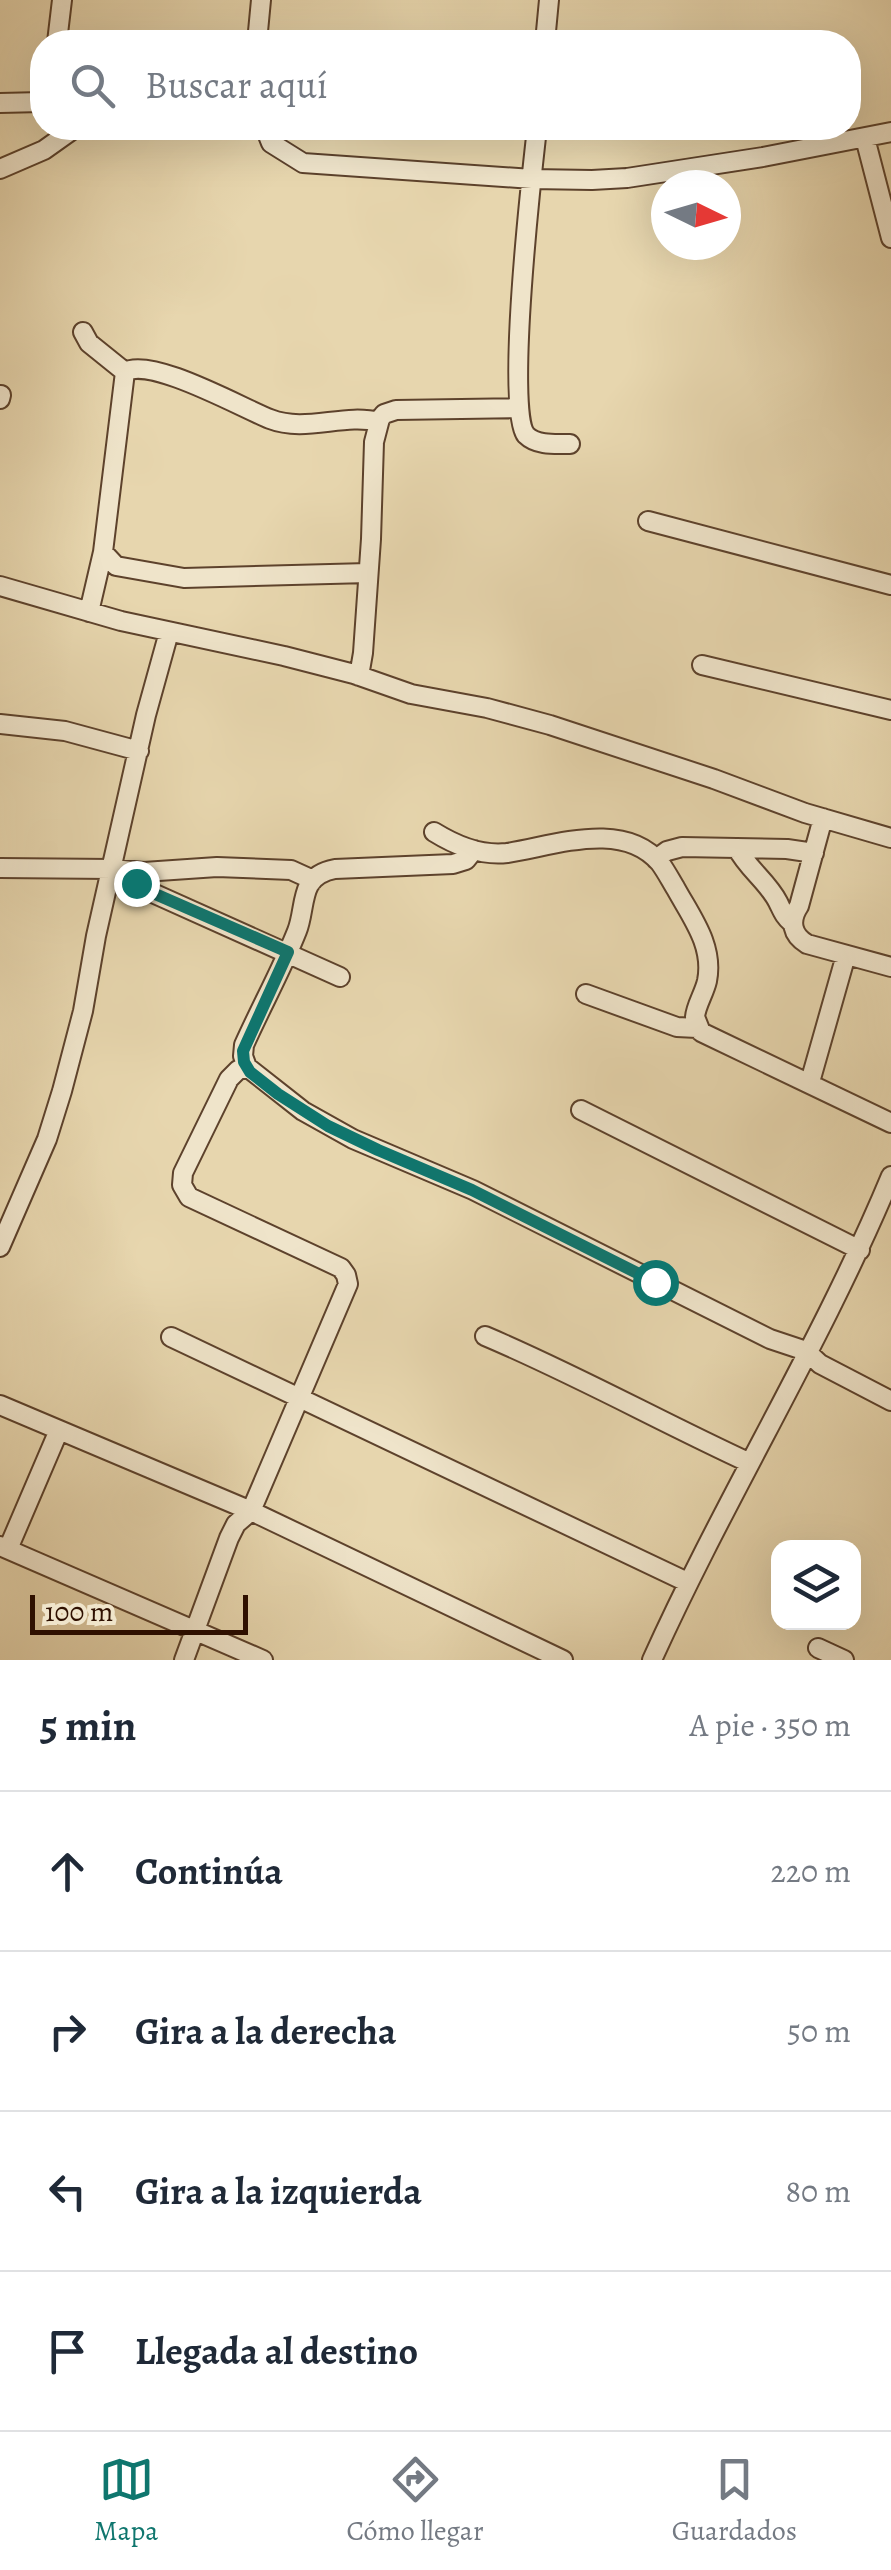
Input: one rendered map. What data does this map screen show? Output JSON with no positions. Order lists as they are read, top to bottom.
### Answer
{
  "scale_bar": "100 m",
  "north": "right",
  "page": {
    "search": "Buscar aquí",
    "scale": "100 m",
    "heading": ["5 min", "A pie · 350 m"],
    "list": [
      ["Continúa", "220 m"],
      ["Gira a la derecha", "50 m"],
      ["Gira a la izquierda", "80 m"],
      "Llegada al destino"
    ],
    "nav": ["Mapa", "Cómo llegar", "Guardados"]
  }
}
